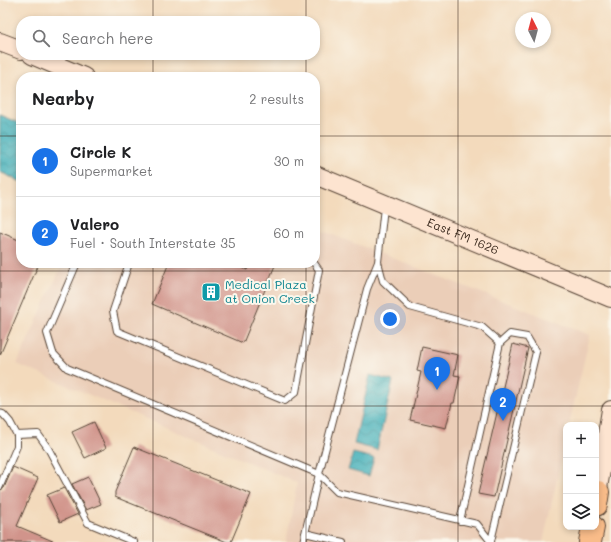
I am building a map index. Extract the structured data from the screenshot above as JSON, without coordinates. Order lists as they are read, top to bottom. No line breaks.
{"streets":{"main road":["East FM 1626"]},"places":{"building":["Medical Plaza at Onion Creek"]},"north":"top","page":{"search":"Search here","heading":["Nearby","2 results"],"list":[{"mark":"1","name":"Circle K","note":"Supermarket","value":"30 m"},{"mark":"2","name":"Valero","note":"Fuel · South Interstate 35","value":"60 m"}],"pins":["1","2"],"map_buttons":["+","−"]}}
